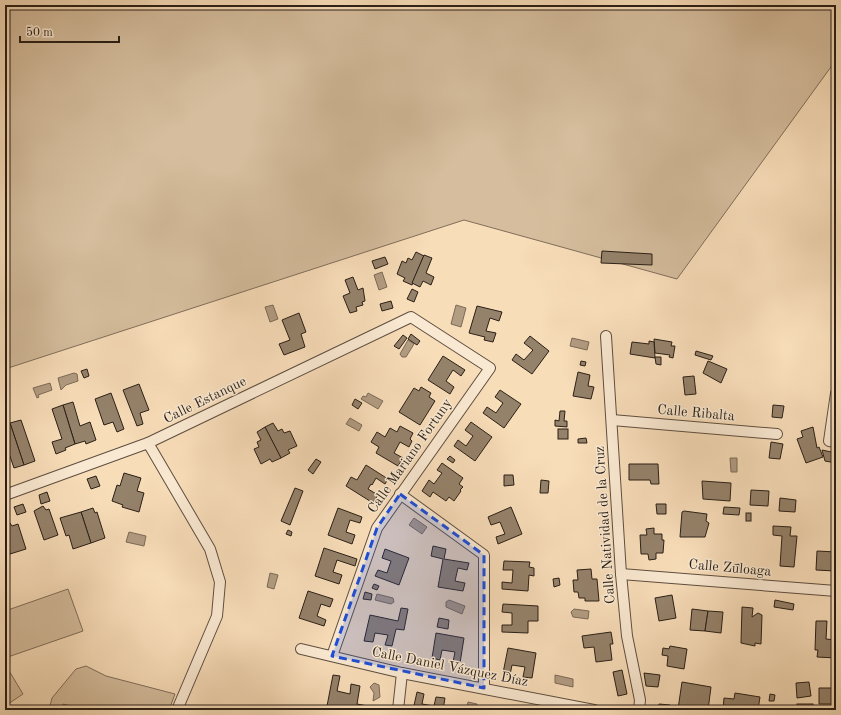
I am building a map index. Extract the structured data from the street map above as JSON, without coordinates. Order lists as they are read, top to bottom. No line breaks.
{"streets":{"street":["Calle Estanque","Calle Ribalta","Calle Mariano Fortuny","Calle Natividad de la Cruz","Calle Zuloaga","Calle Daniel Vázquez Díaz"]},"crossings":[["Calle Estanque","Calle Mariano Fortuny"],["Calle Ribalta","Calle Natividad de la Cruz"],["Calle Mariano Fortuny","Calle Daniel Vázquez Díaz"],["Calle Natividad de la Cruz","Calle Zuloaga"]],"scale_bar":"50 m"}
